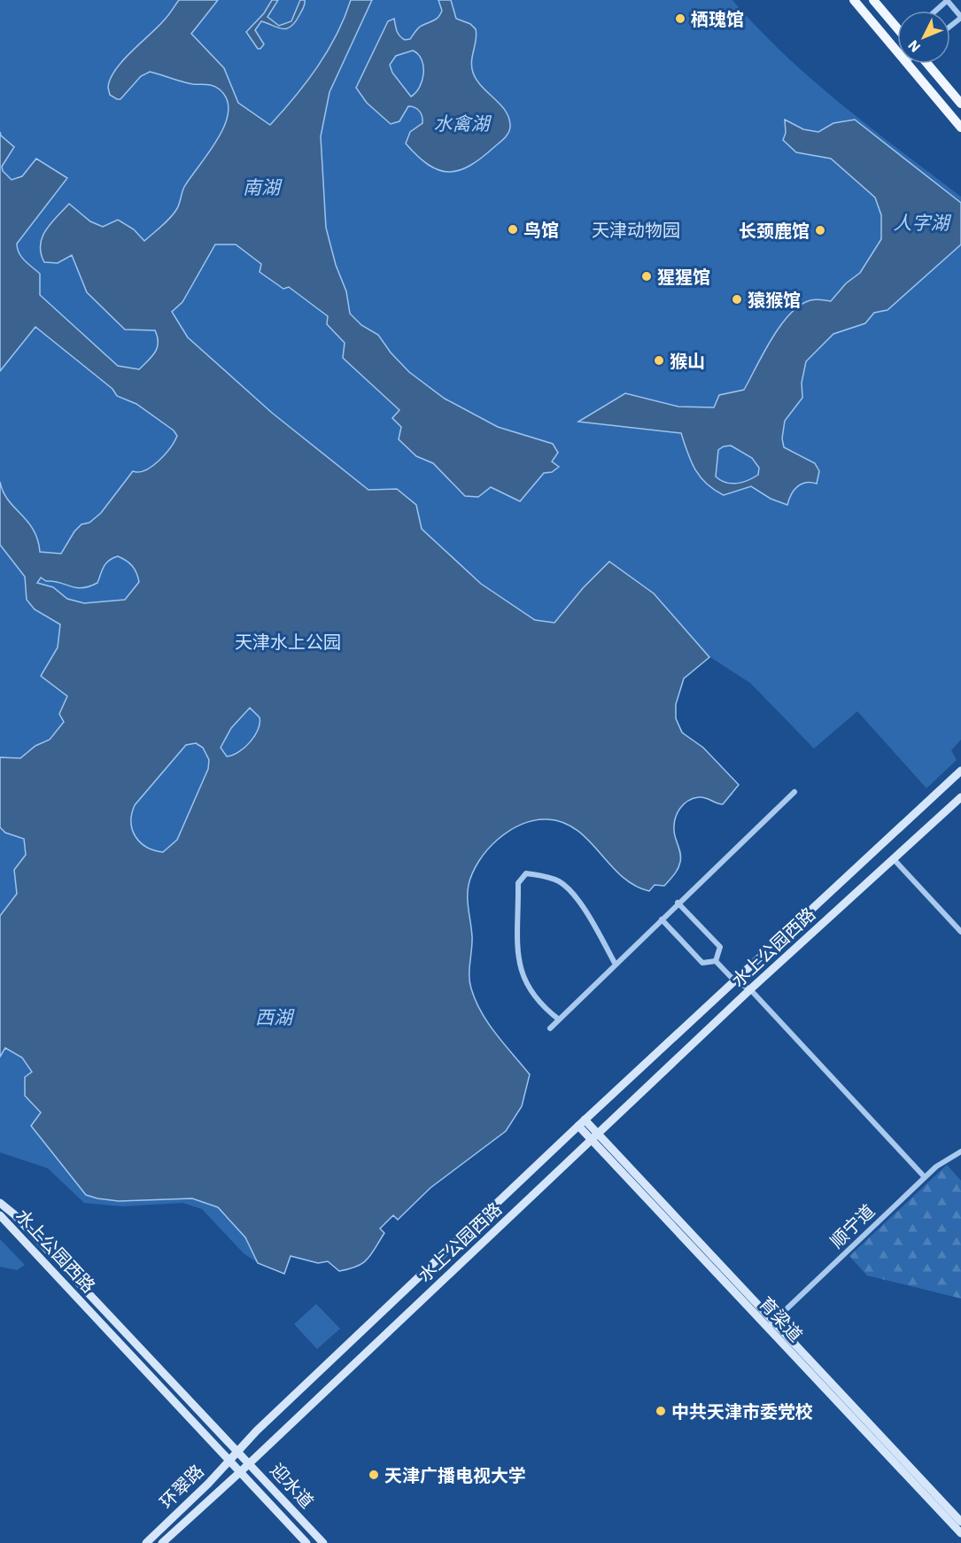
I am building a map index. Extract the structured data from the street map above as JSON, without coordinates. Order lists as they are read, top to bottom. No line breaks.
{"streets":{"main road":["水上公园西路","育梁道","迎水道","环翠路"],"street":["顺宁道"]},"crossings":[["水上公园西路","育梁道"],["水上公园西路","迎水道"],["水上公园西路","环翠路"],["顺宁道","育梁道"],["迎水道","环翠路"]],"water":["水禽湖","南湖","人字湖","西湖"],"parks":["天津动物园","天津水上公园"],"places":["栖瑰馆","鸟馆","长颈鹿馆","猩猩馆","猿猴馆","猴山","中共天津市委党校","天津广播电视大学"],"north":"bottom left"}
